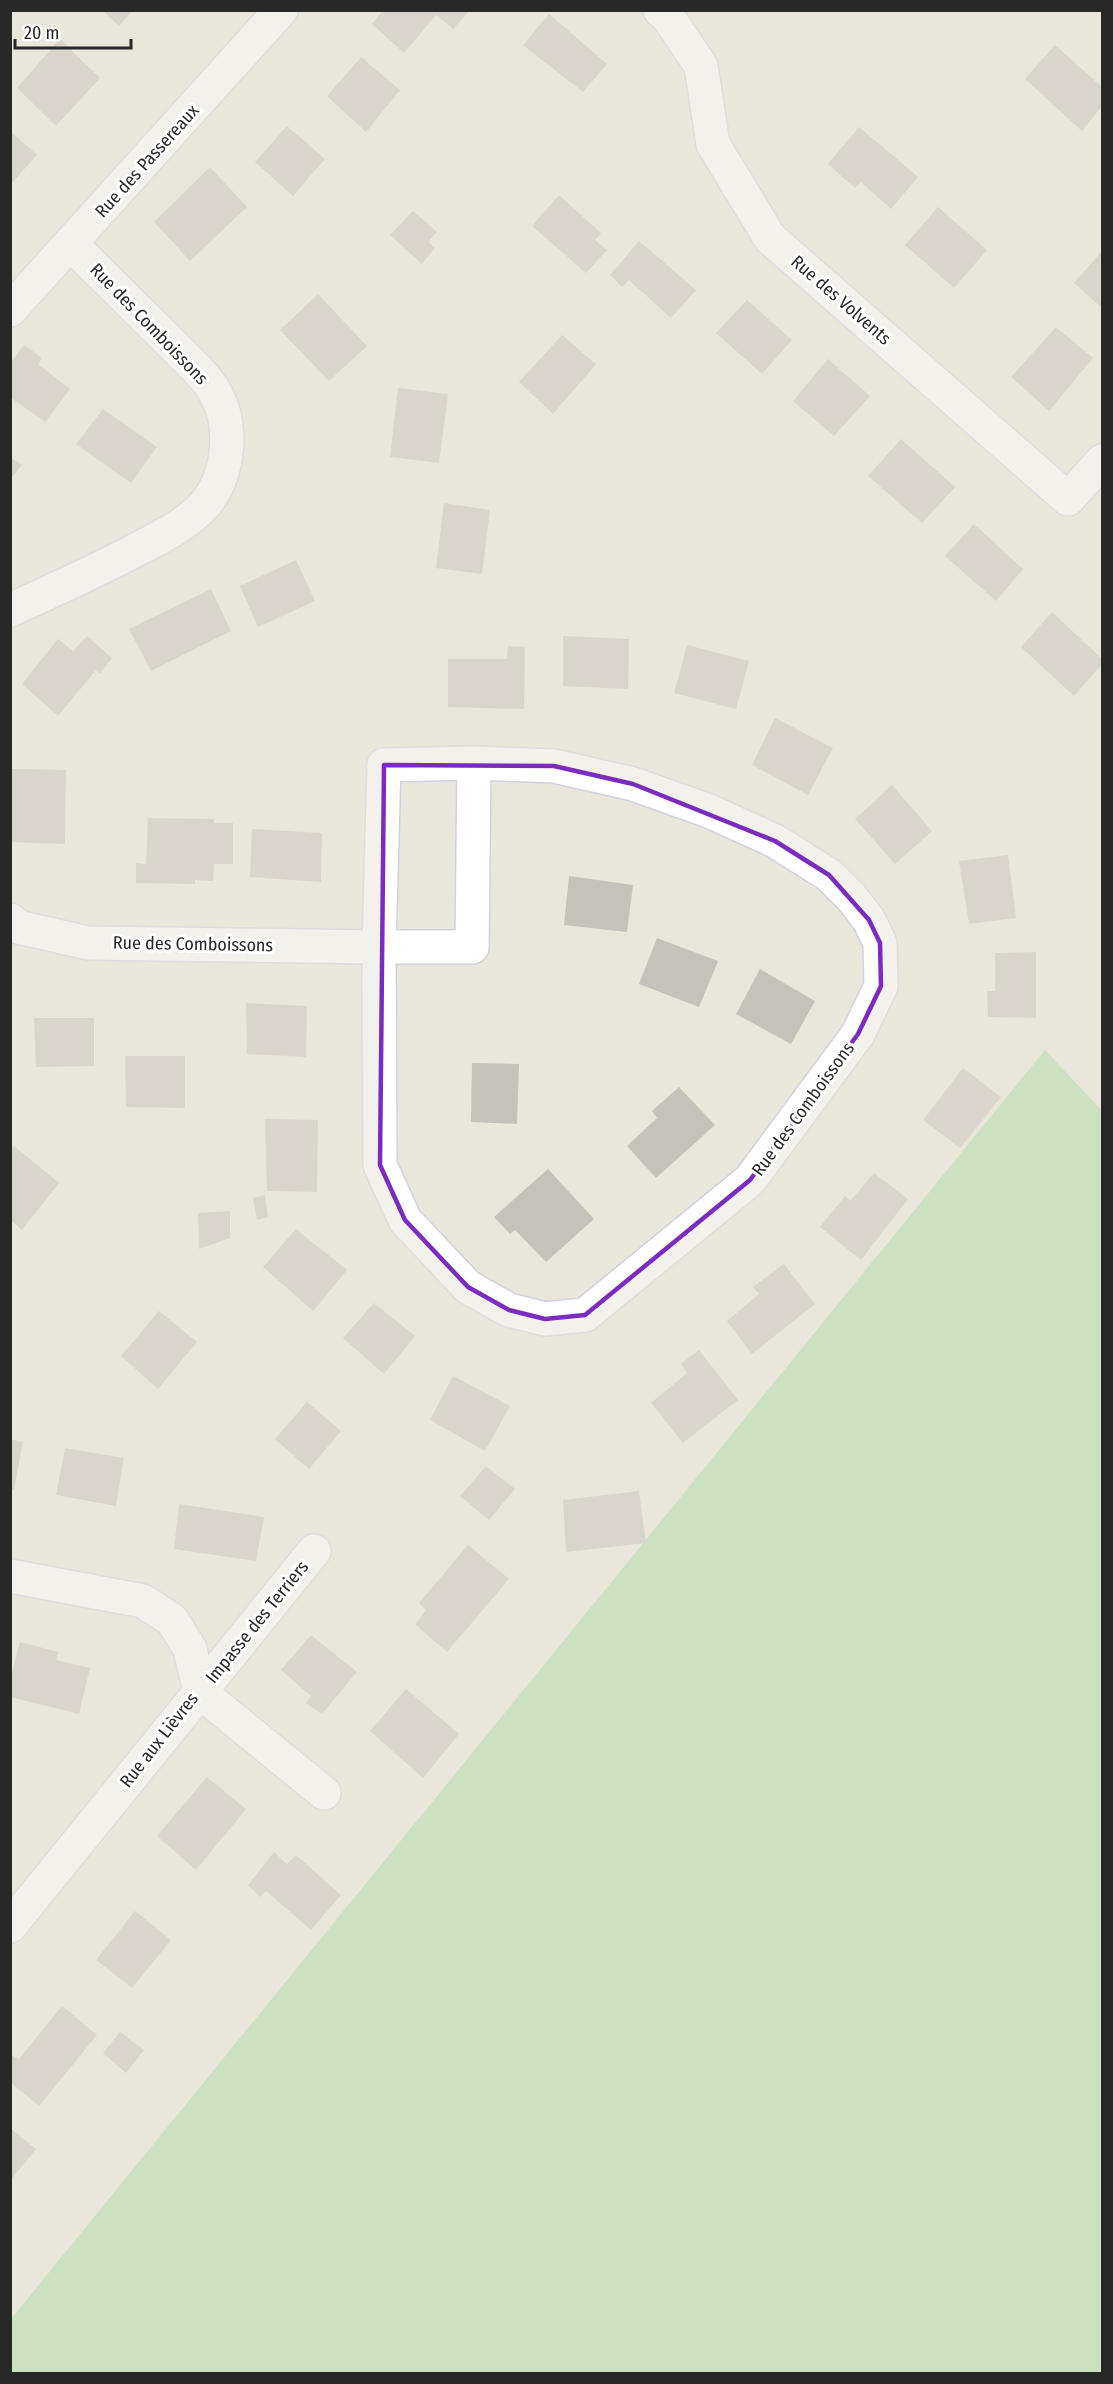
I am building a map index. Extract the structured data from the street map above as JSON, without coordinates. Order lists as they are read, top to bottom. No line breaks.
{"streets":{"street":["Rue des Passereaux","Rue des Volvents","Rue des Comboissons","Impasse des Terriers","Rue aux Lièvres"]},"crossings":[["Rue des Passereaux","Rue des Comboissons"],["Impasse des Terriers","Rue aux Lièvres"]],"scale_bar":"20 m"}
